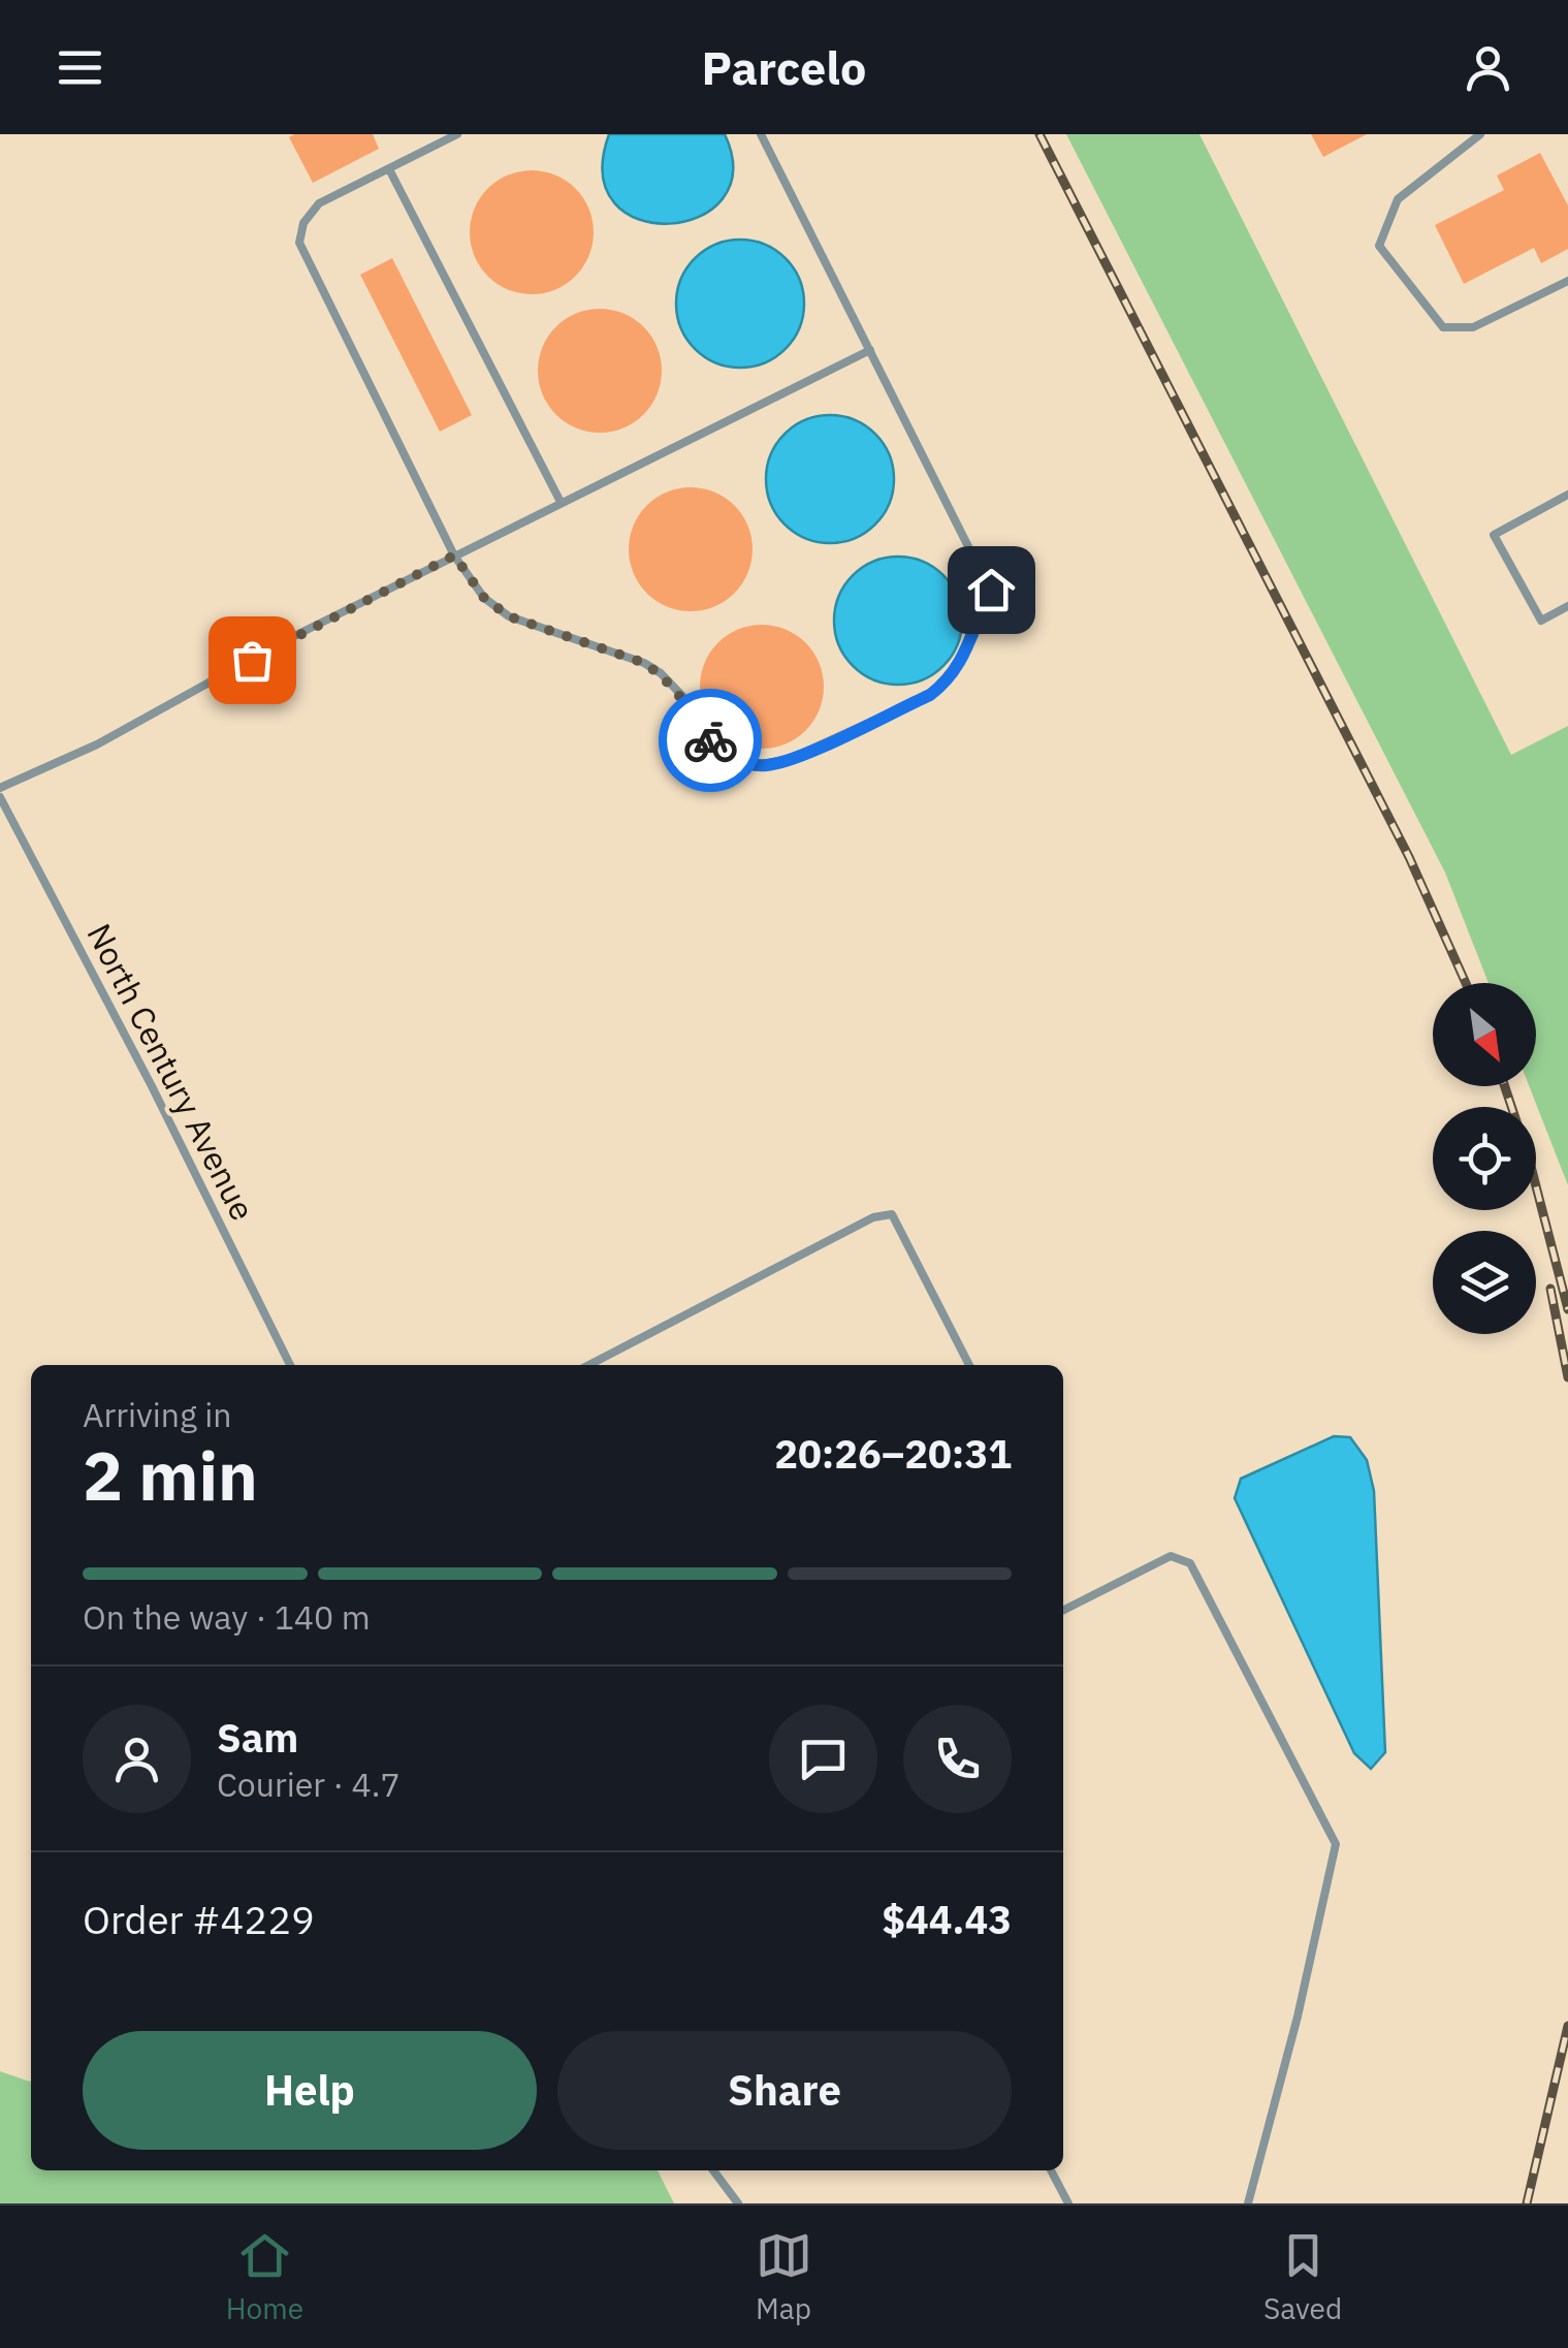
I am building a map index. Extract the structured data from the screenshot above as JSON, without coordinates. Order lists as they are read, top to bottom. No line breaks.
{"streets":{"lane":["North Century Avenue"]},"north":"bottom right","page":{"header":"Parcelo","heading":["2 min","Arriving in","20:26–20:31"],"panel":["Sam","Courier · 4.7","Order #4229","$44.43"],"bar":"On the way · 140 m","buttons":["Help","Share"],"tabs":["Home","Map","Saved"]}}
